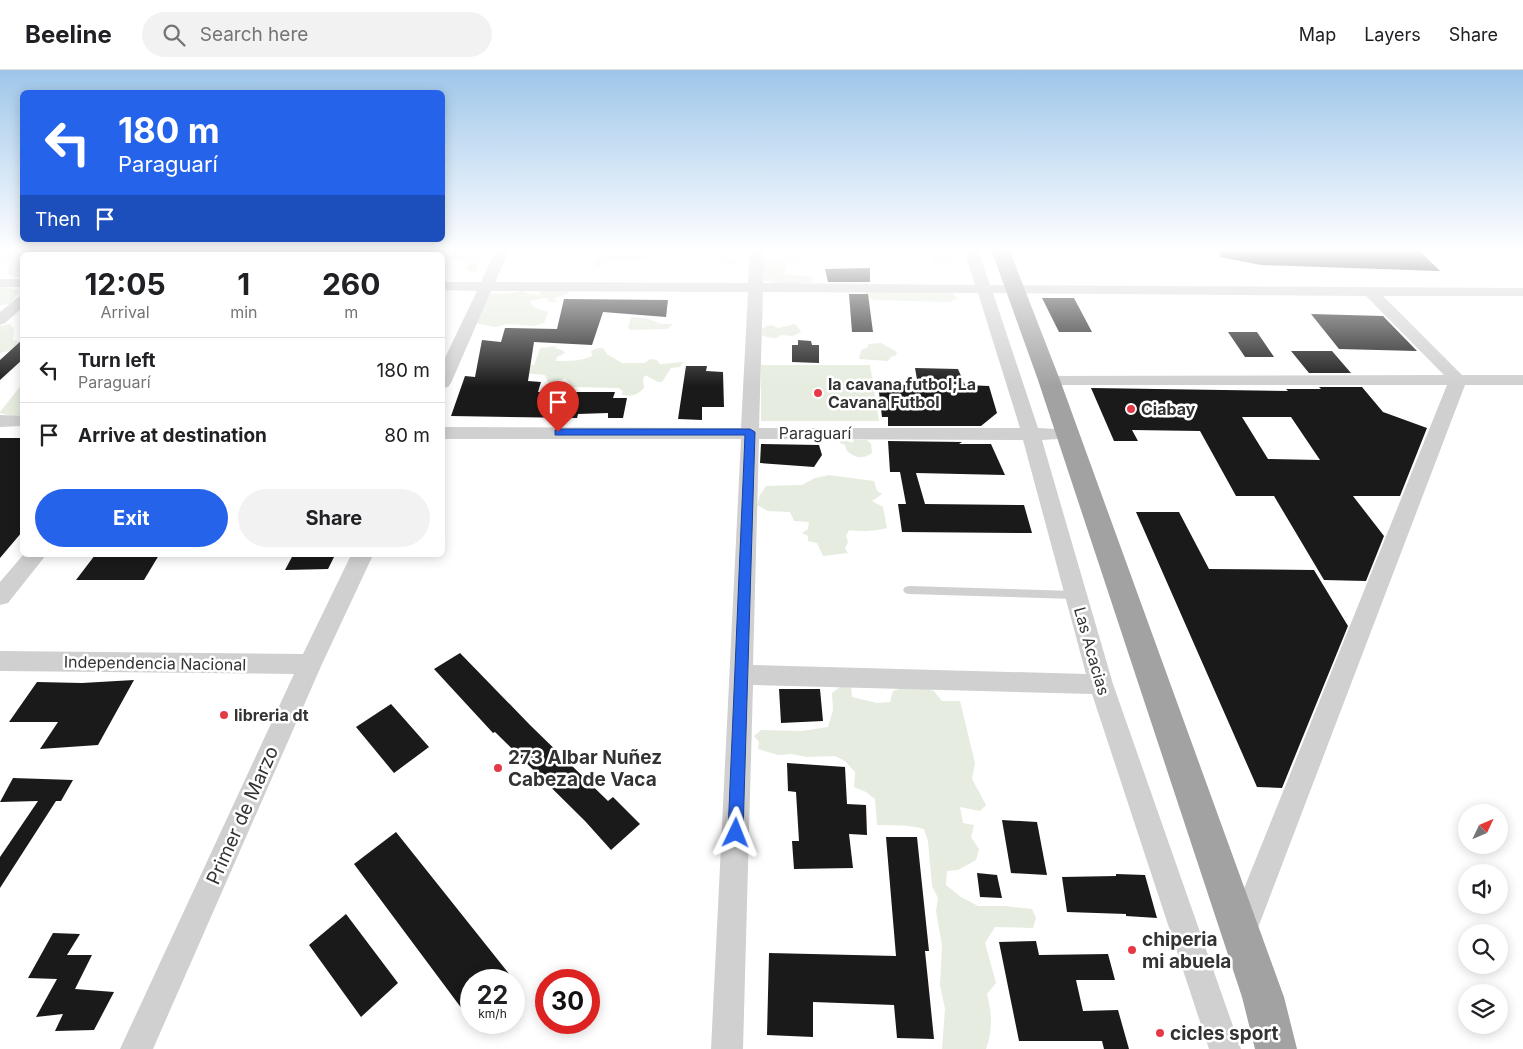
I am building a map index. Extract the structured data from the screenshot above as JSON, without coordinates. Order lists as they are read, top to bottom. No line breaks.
{"streets":{"street":["Paraguarí","Las Acacias","Independencia Nacional","Primer de Marzo"]},"crossings":[["Paraguarí","Las Acacias"],["Independencia Nacional","Primer de Marzo"]],"places":["la cavana futbol;La Cavana Futbol","Ciabay","libreria dt","273 Albar Nuñez Cabeza de Vaca","chiperia mi abuela","cicles sport"],"north":"top right","page":{"header":"Beeline","search":"Search here","nav":["Map","Layers","Share"],"turn":["180 m","Paraguarí"],"then":"Then","eta":["12:05","Arrival","1","min","260","m"],"list":[{"name":"Turn left","note":"Paraguarí","value":"180 m"},{"name":"Arrive at destination","value":"80 m"}],"buttons":["Exit","Share"],"speed":"22 km/h","limit":"30"}}
